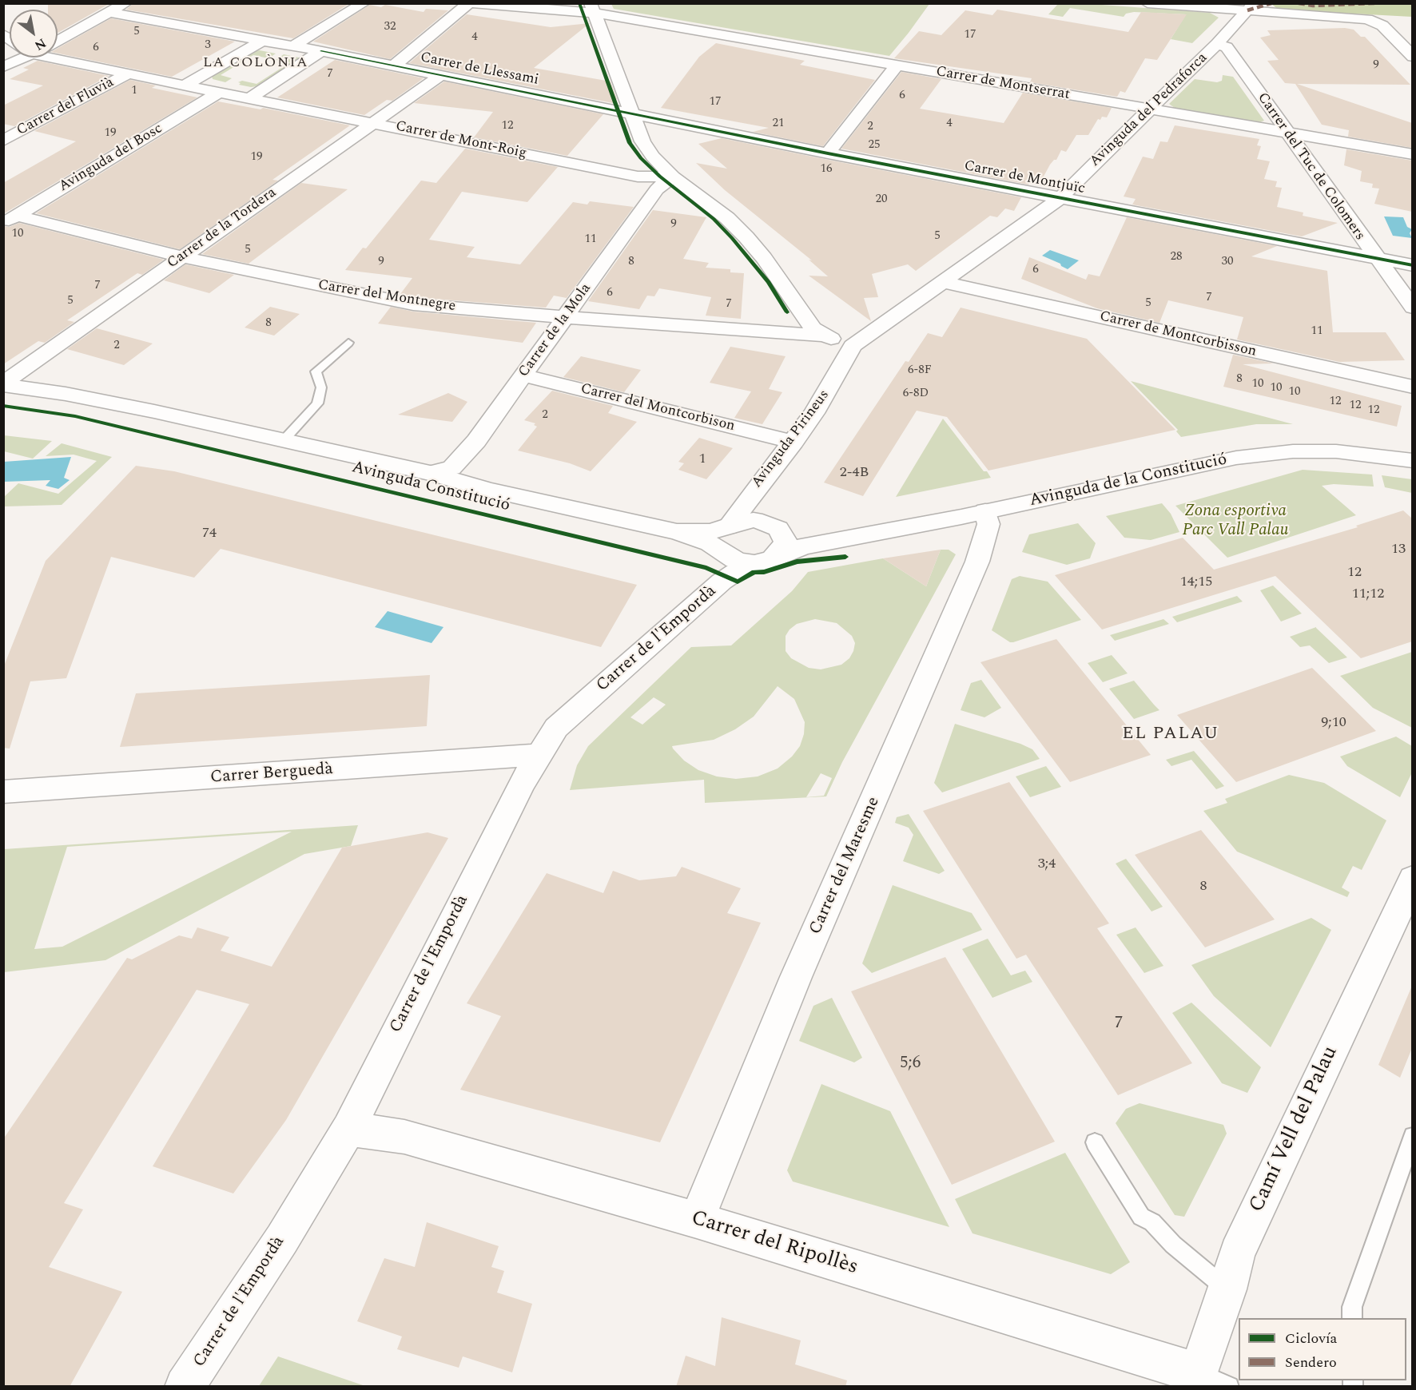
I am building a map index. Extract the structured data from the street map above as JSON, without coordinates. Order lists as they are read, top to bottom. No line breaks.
{"streets":{"street":["Carrer de Llessami","Carrer de Montserrat","Carrer del Fluvià","Avinguda del Pedraforca","Carrer de Mont-Roig","Avinguda del Bosc","Carrer del Tuc de Colomers","Carrer de Montjuïc","Carrer de la Tordera","Carrer del Montnegre","Carrer de la Mola","Carrer de Montcorbisson","Carrer del Montcorbison","Avinguda Pirineus","Avinguda de la Constitució","Avinguda Constitució","Carrer de l'Empordà","Carrer Berguedà","Carrer del Maresme","Camí Vell del Palau","Carrer del Ripollès"]},"crossings":[["Carrer de Llessami","Carrer de Montjuïc"],["Carrer de Llessami","Carrer de la Tordera"],["Carrer de Montserrat","Avinguda del Pedraforca"],["Carrer de Montserrat","Carrer del Tuc de Colomers"],["Avinguda del Pedraforca","Carrer del Tuc de Colomers"],["Avinguda del Pedraforca","Carrer de Montjuïc"],["Avinguda del Pedraforca","Carrer de Montcorbisson"],["Avinguda del Pedraforca","Avinguda Pirineus"],["Carrer de Mont-Roig","Avinguda del Bosc"],["Carrer de Mont-Roig","Carrer de la Tordera"],["Carrer de Mont-Roig","Carrer de la Mola"],["Avinguda del Bosc","Carrer del Montnegre"],["Carrer del Tuc de Colomers","Carrer de Montjuïc"],["Carrer de la Tordera","Carrer del Montnegre"],["Carrer de la Tordera","Avinguda Constitució"],["Carrer del Montnegre","Carrer de la Mola"],["Carrer de la Mola","Carrer del Montcorbison"],["Carrer de la Mola","Avinguda Constitució"],["Carrer del Montcorbison","Avinguda Pirineus"],["Avinguda Pirineus","Avinguda Constitució"],["Avinguda Pirineus","Carrer de l'Empordà"],["Avinguda de la Constitució","Carrer del Maresme"],["Avinguda Constitució","Carrer de l'Empordà"],["Carrer de l'Empordà","Carrer Berguedà"],["Carrer de l'Empordà","Carrer del Ripollès"],["Carrer del Maresme","Carrer del Ripollès"],["Camí Vell del Palau","Carrer del Ripollès"]],"districts":["LA COLÒNIA","EL PALAU"],"parks":["Zona esportiva Parc Vall Palau"],"house_numbers":["32","5","17","4","3","6","9","7","1","6","17","21","4","12","2","19","25","19","16","20","9","10","5","11","5","28","9","8","30","6","7","6","7","5","5","7","8","11","2","6-8F","8","10","10","10","6-8D","12","12","12","2","1","2-4B","74","13","12","14;15","11;12","9;10","3;4","8","7","5;6"],"legend":["Ciclovía","Sendero"],"north":"bottom right"}
